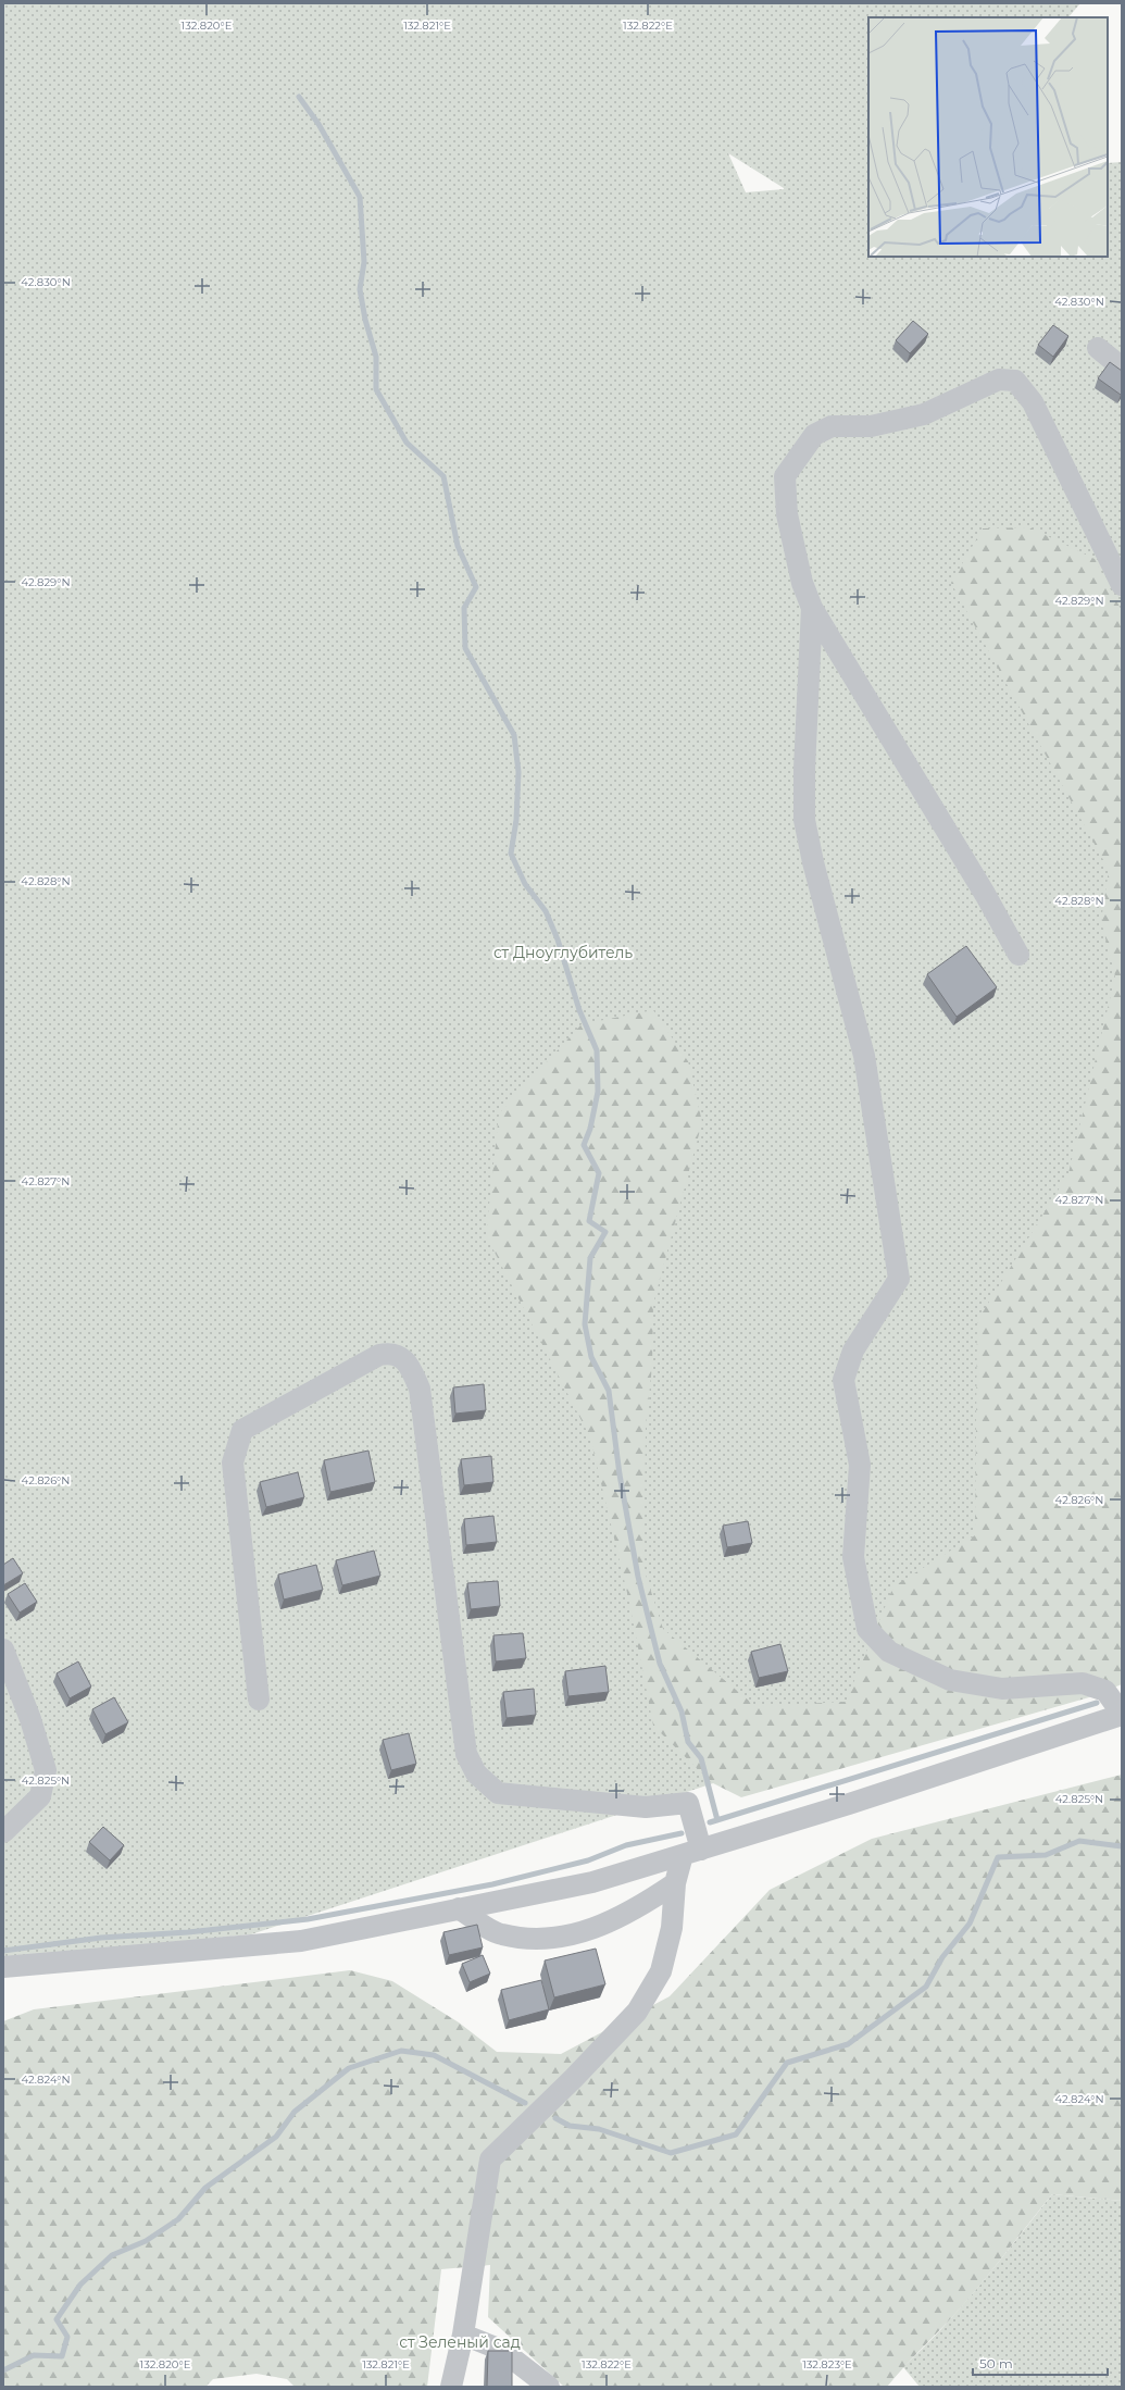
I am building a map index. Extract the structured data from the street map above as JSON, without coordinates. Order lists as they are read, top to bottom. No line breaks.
{"parks":["ст Дноуглубитель","ст Зеленый сад"],"scale_bar":"50 m","coordinates":["132.820°E","132.821°E","132.822°E","42.830°N","42.829°N","42.828°N","42.827°N","42.826°N","42.825°N","42.824°N","132.823°E"]}
